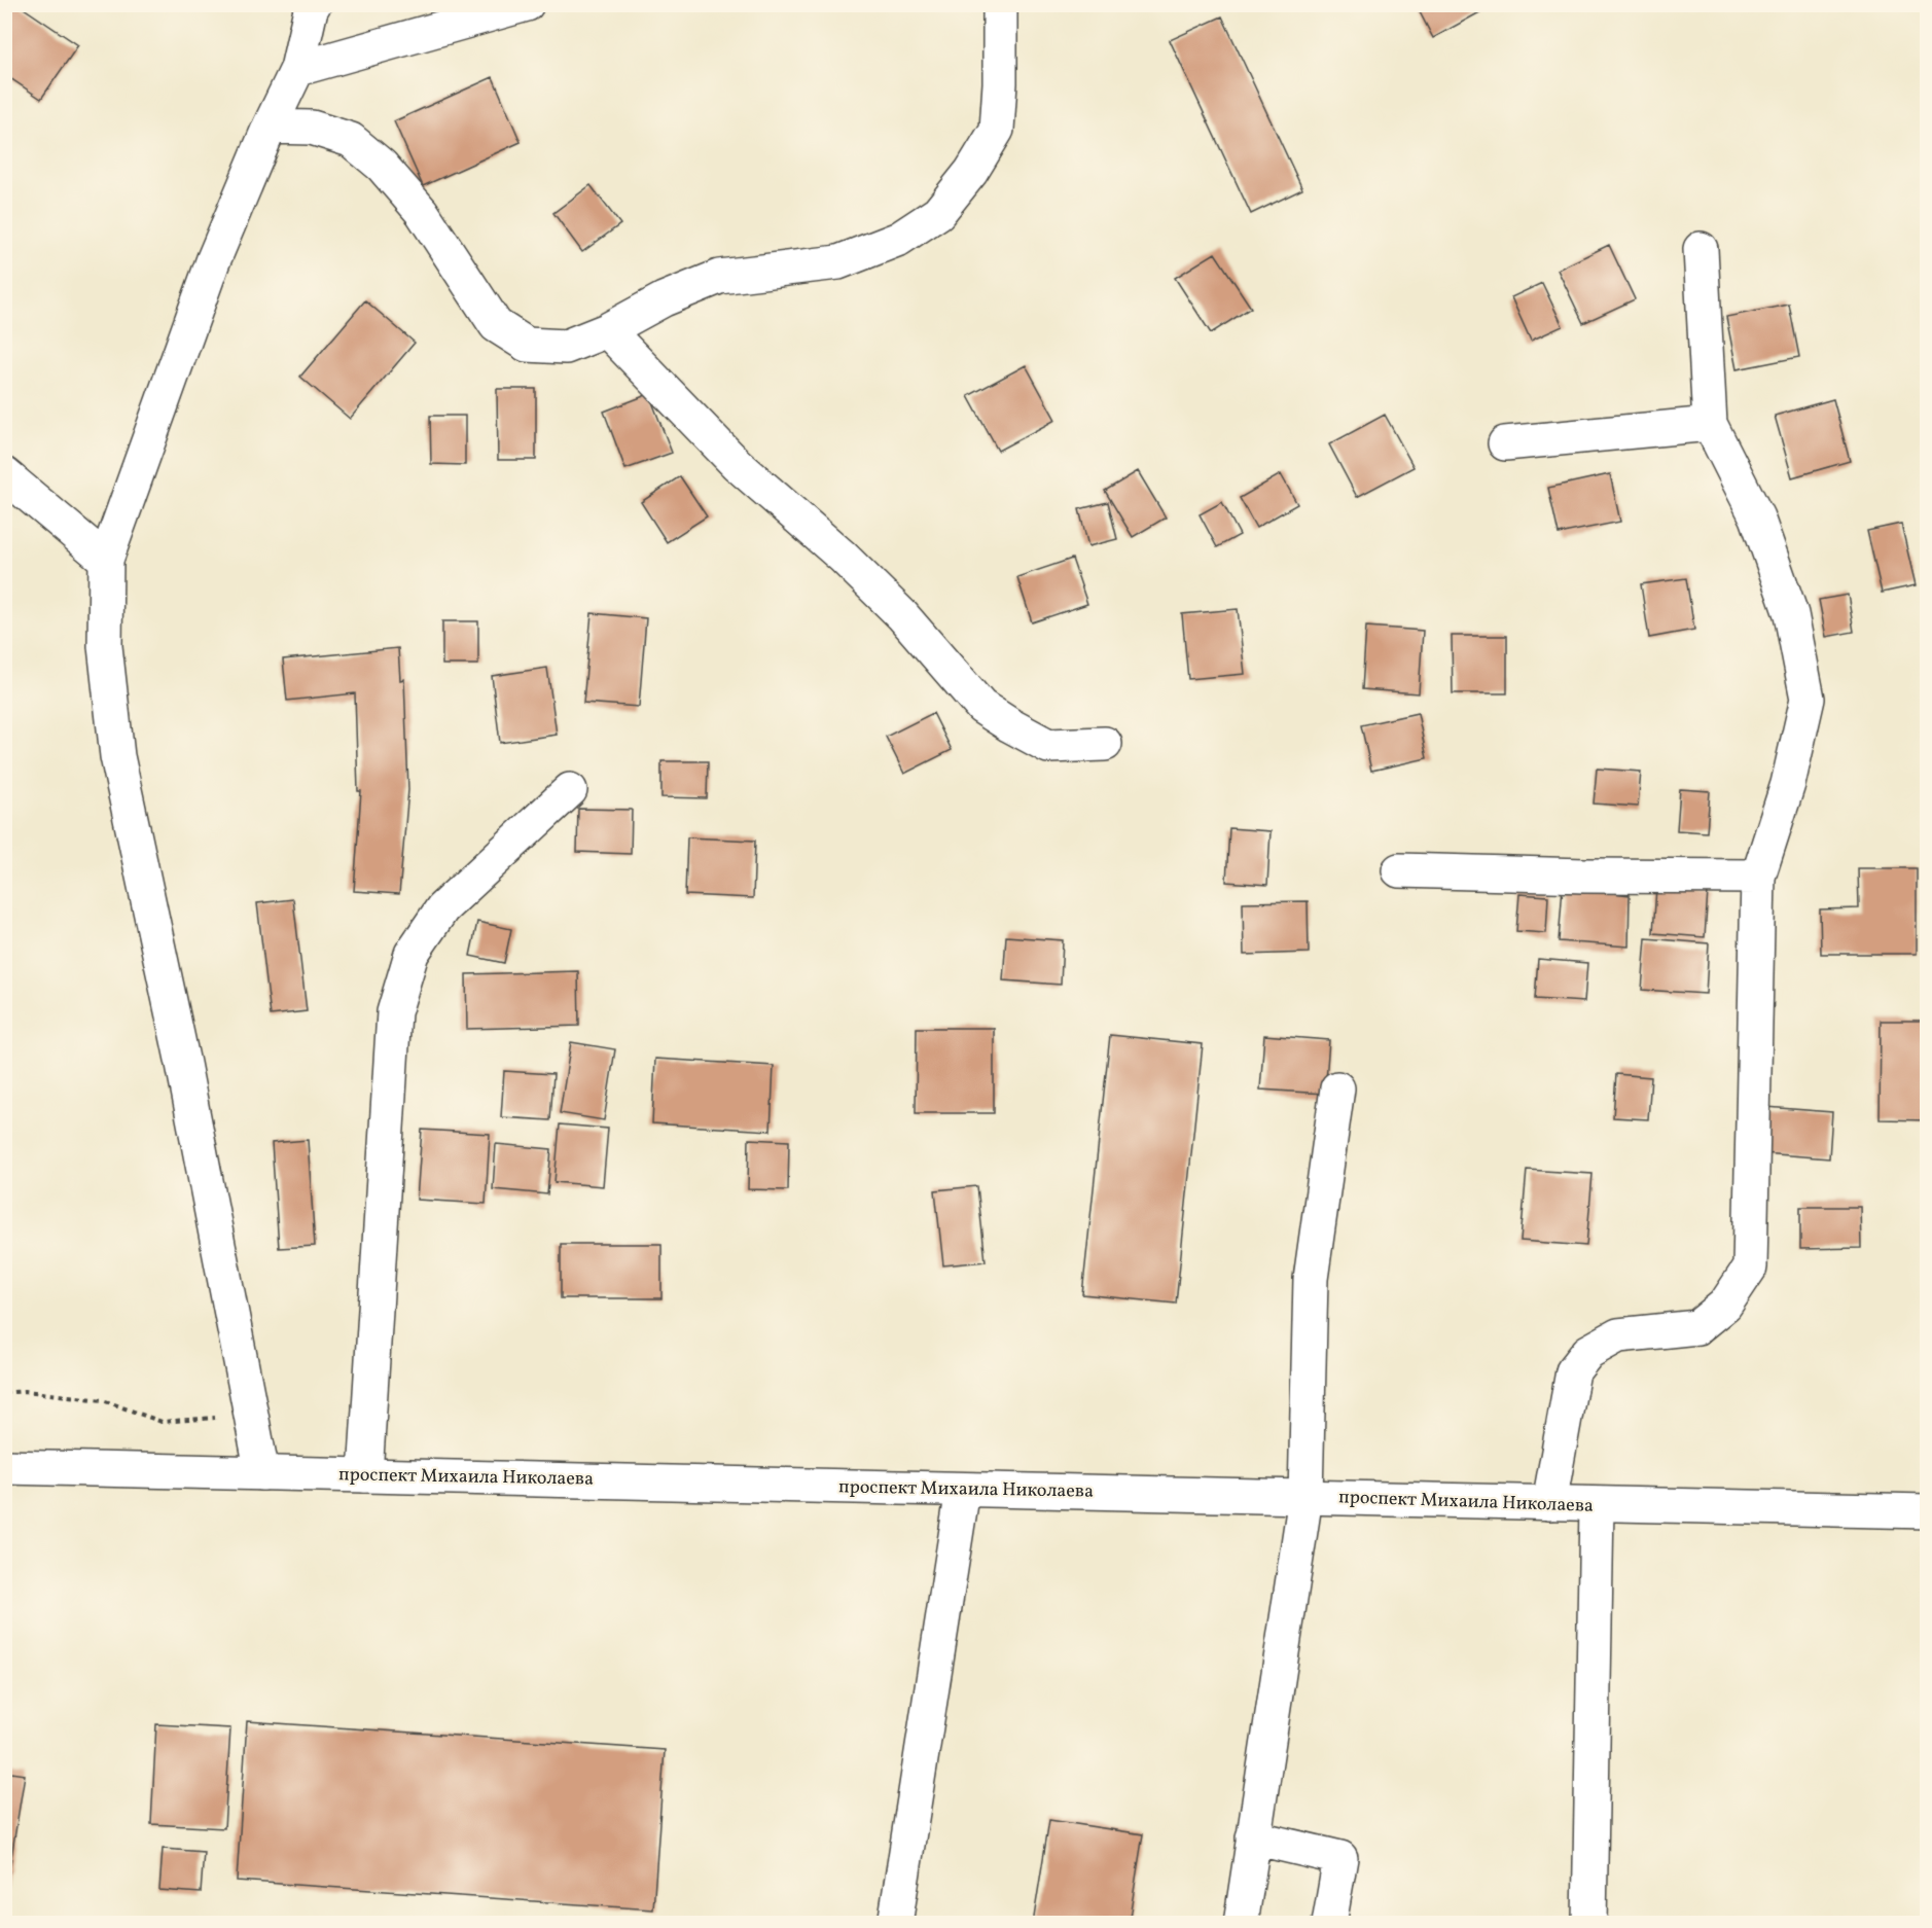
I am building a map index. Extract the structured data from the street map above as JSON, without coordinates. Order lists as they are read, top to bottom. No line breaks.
{"streets":{"street":["проспект Михаила Николаева"]}}
